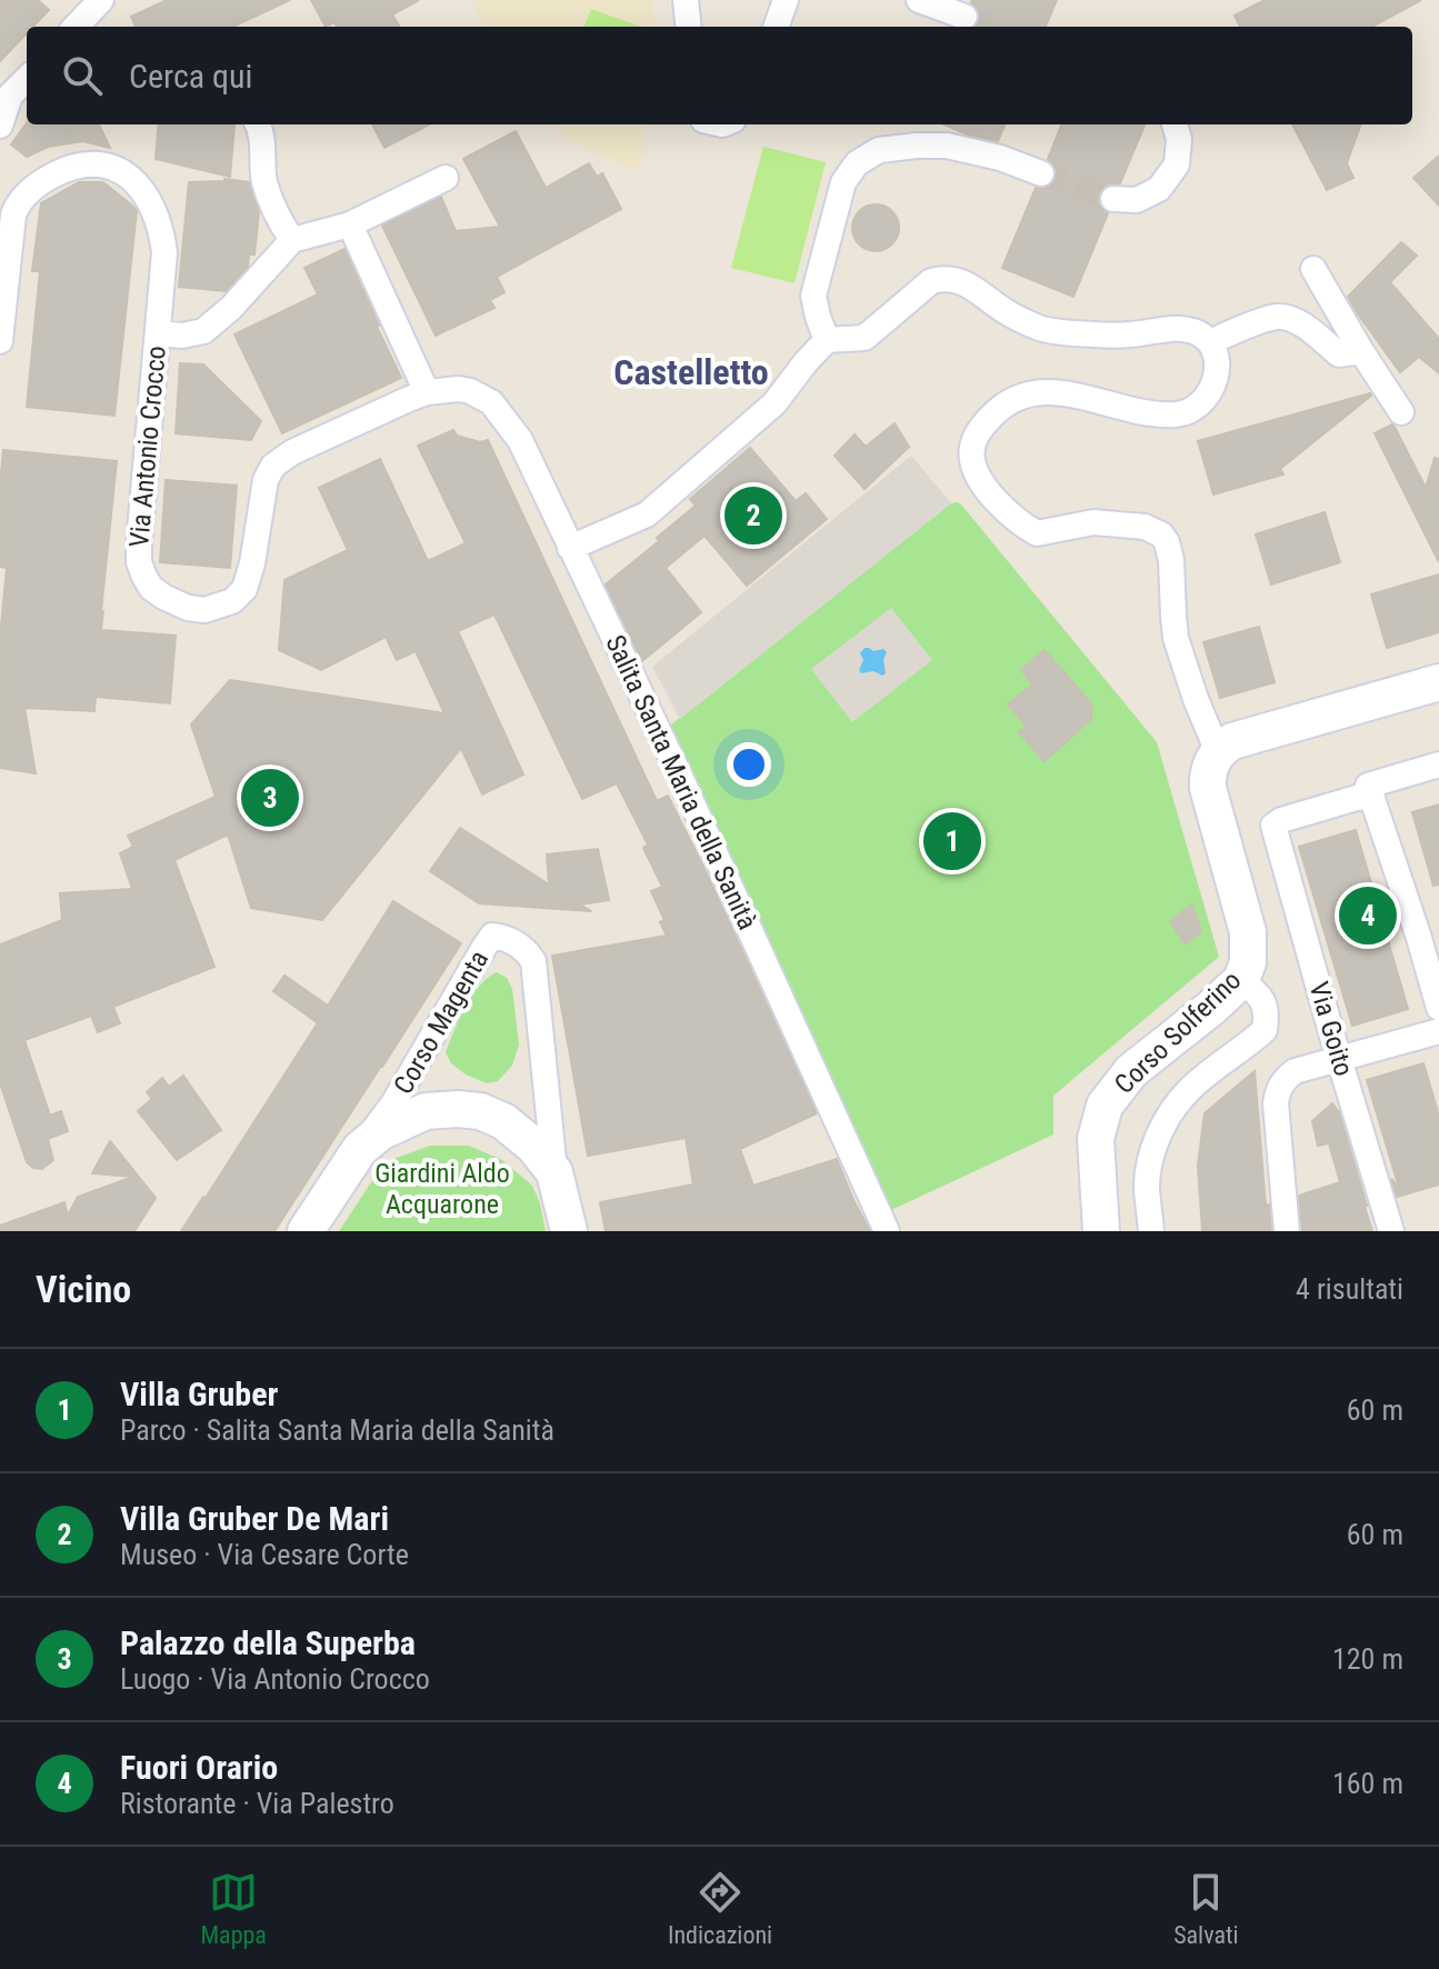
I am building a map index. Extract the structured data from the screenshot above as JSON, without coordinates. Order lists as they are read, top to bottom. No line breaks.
{"streets":{"street":["Via Antonio Crocco","Salita Santa Maria della Sanità","Corso Magenta","Via Goito","Corso Solferino"]},"crossings":[["Via Antonio Crocco","Salita Santa Maria della Sanità"]],"districts":["Castelletto"],"parks":["Giardini Aldo Acquarone"],"page":{"search":"Cerca qui","pins":["2","3","1","4"],"heading":["Vicino","4 risultati"],"list":[{"mark":"1","name":"Villa Gruber","note":"Parco · Salita Santa Maria della Sanità","value":"60 m"},{"mark":"2","name":"Villa Gruber De Mari","note":"Museo · Via Cesare Corte","value":"60 m"},{"mark":"3","name":"Palazzo della Superba","note":"Luogo · Via Antonio Crocco","value":"120 m"},{"mark":"4","name":"Fuori Orario","note":"Ristorante · Via Palestro","value":"160 m"}],"nav":["Mappa","Indicazioni","Salvati"]}}
